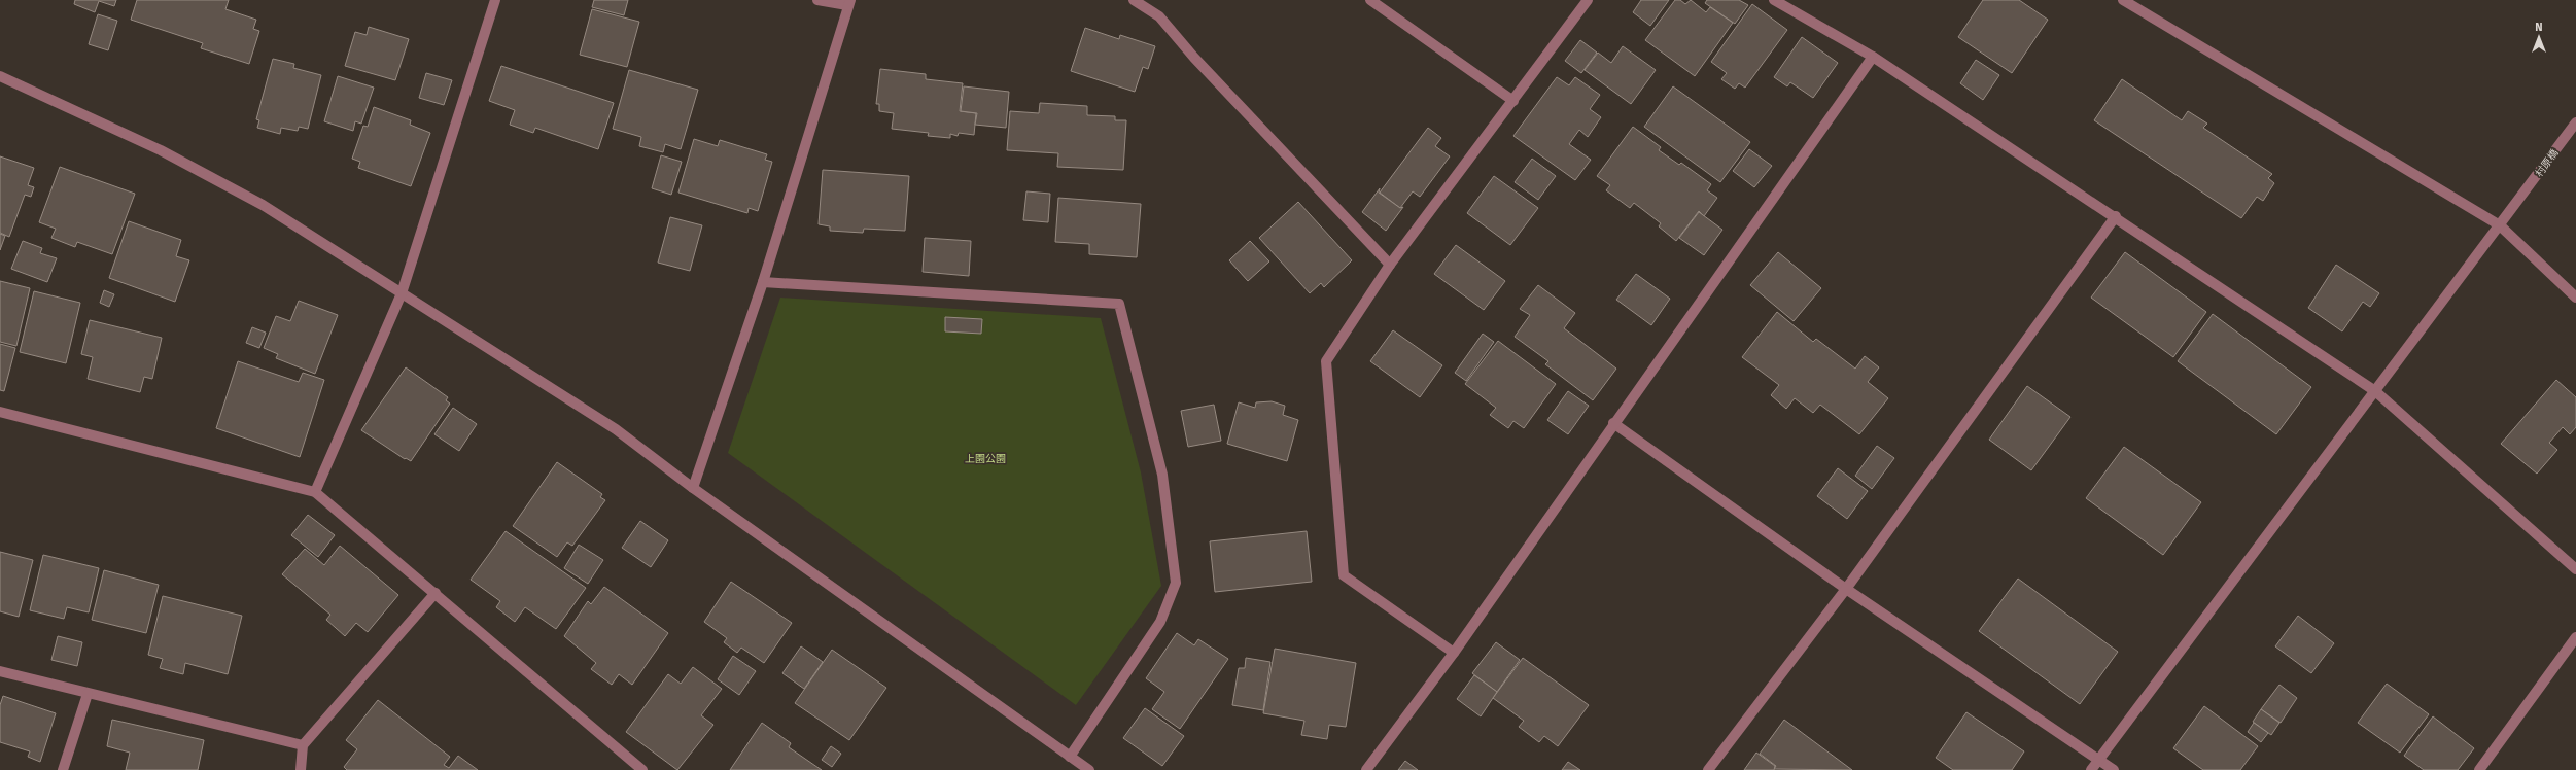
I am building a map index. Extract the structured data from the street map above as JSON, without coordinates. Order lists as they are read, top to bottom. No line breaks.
{"streets":{"street":["村原橋"]},"parks":["上園公園"],"north":"top"}
